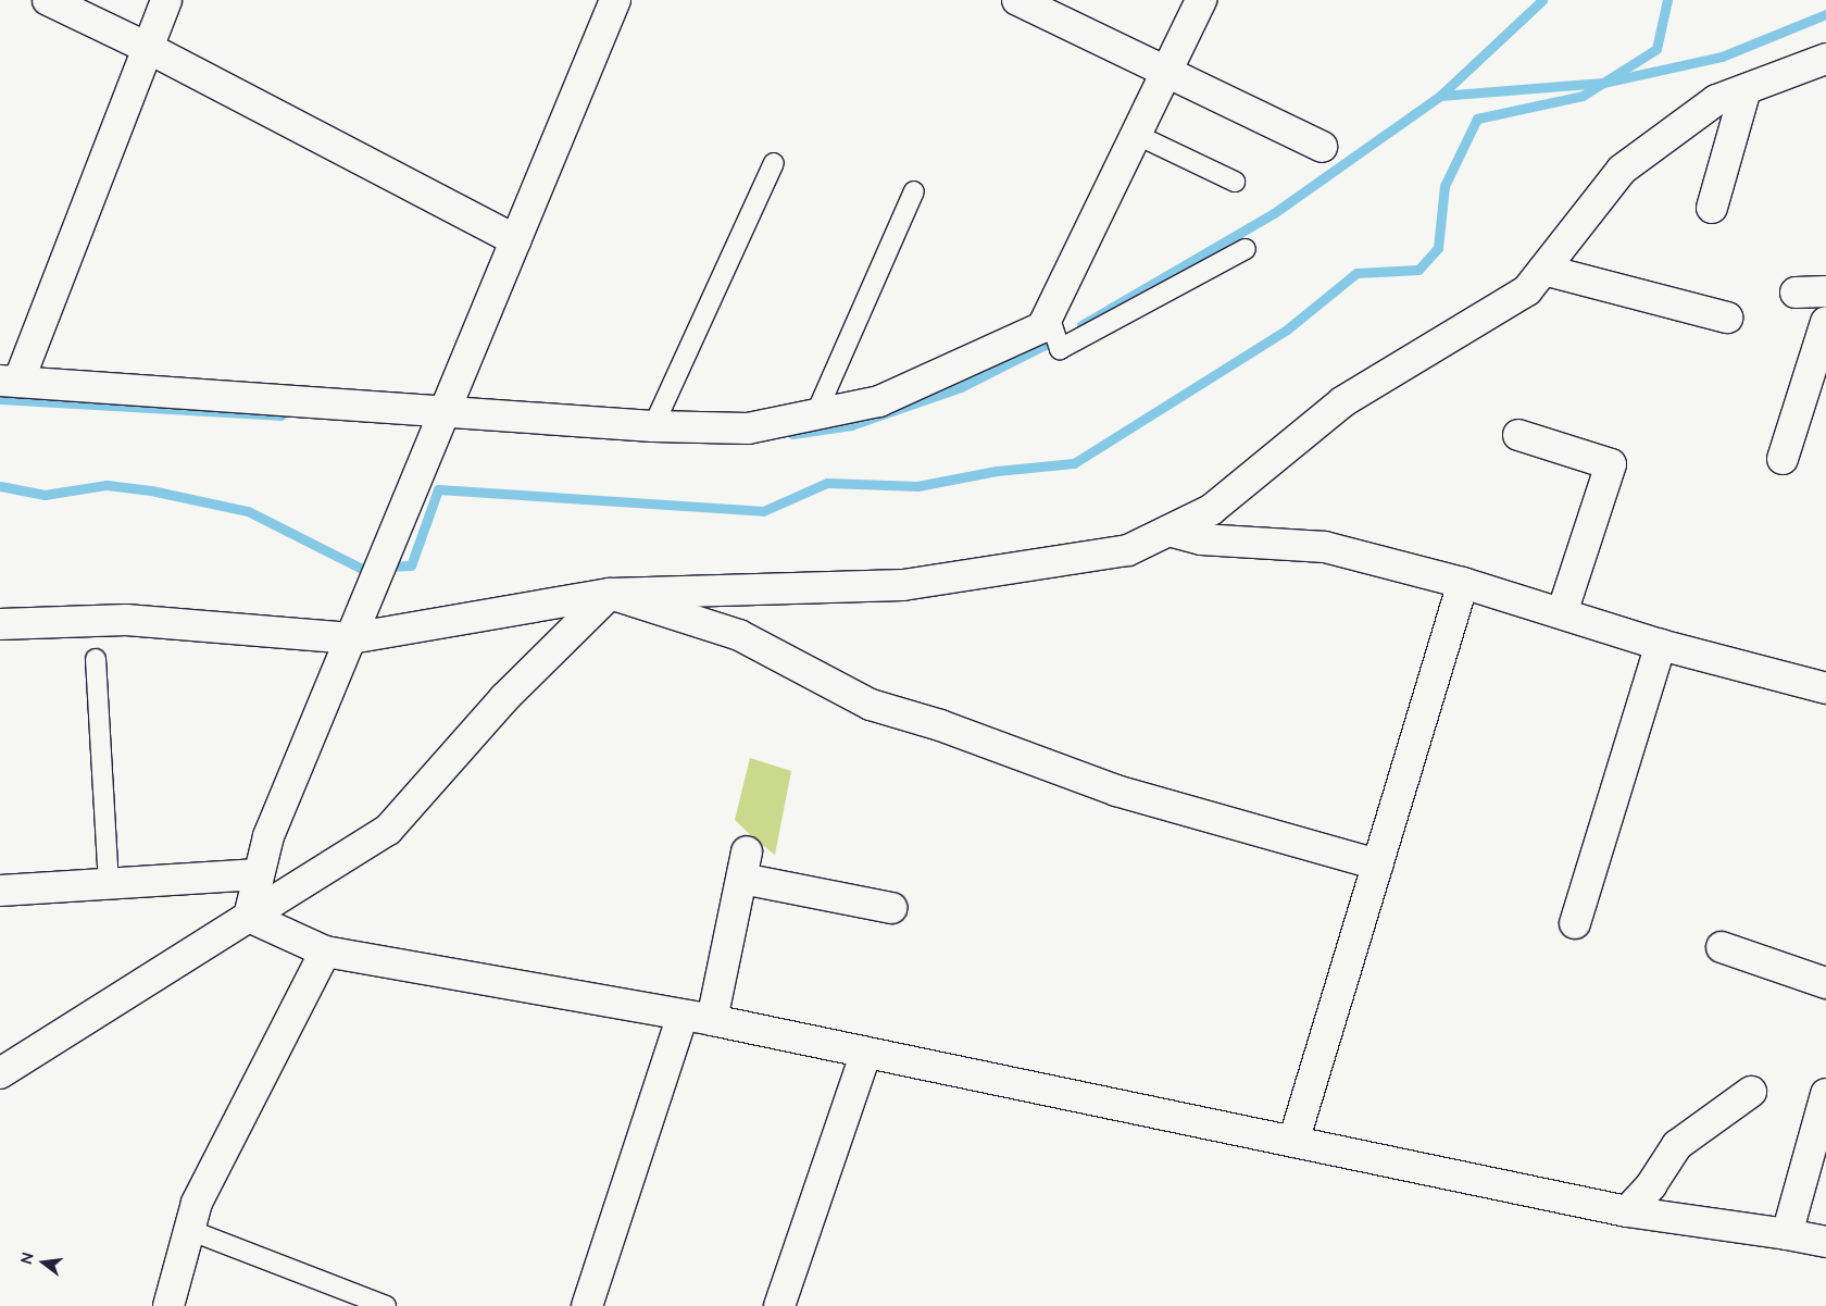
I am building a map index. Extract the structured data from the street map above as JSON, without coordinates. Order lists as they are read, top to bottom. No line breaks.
{"north":"left"}
